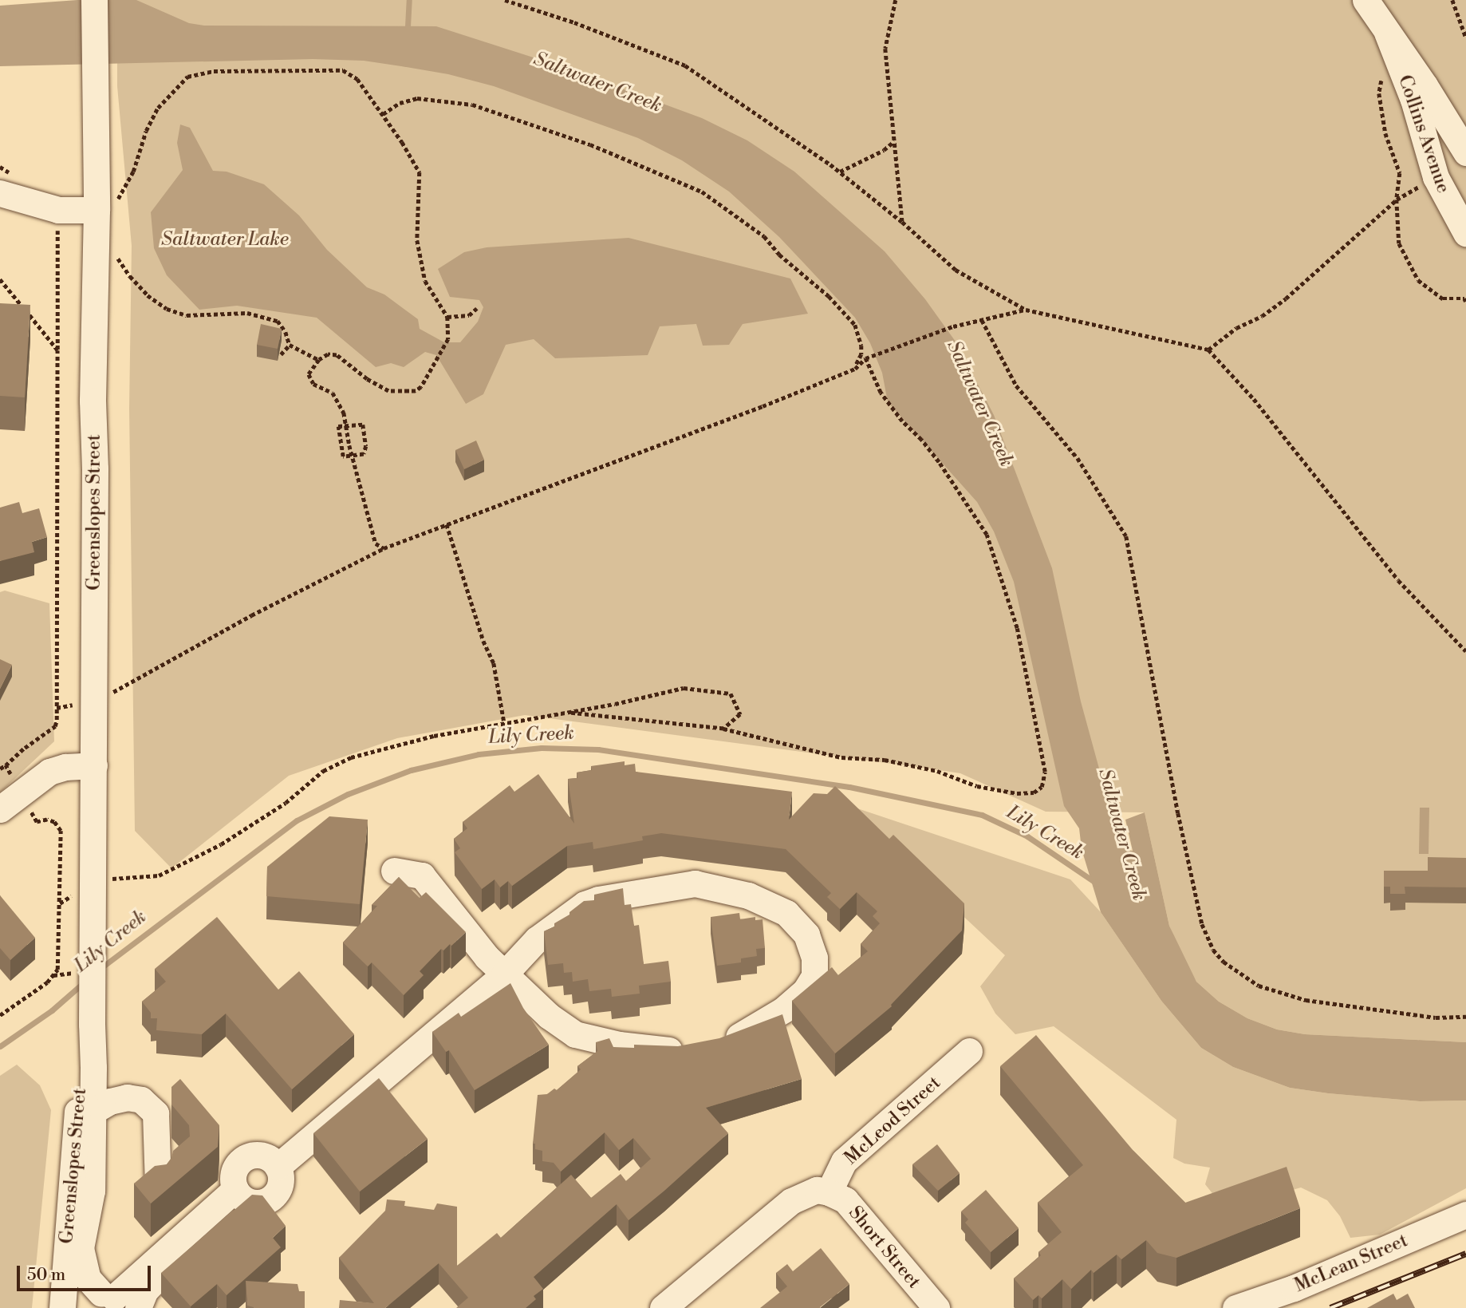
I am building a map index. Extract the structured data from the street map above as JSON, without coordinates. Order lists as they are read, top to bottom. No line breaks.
{"streets":{"street":["Collins Avenue","Greenslopes Street","McLeod Street","Short Street","McLean Street"]},"crossings":[["McLeod Street","Short Street"]],"water":["Saltwater Creek","Saltwater Lake","Lily Creek"],"scale_bar":"50 m"}
